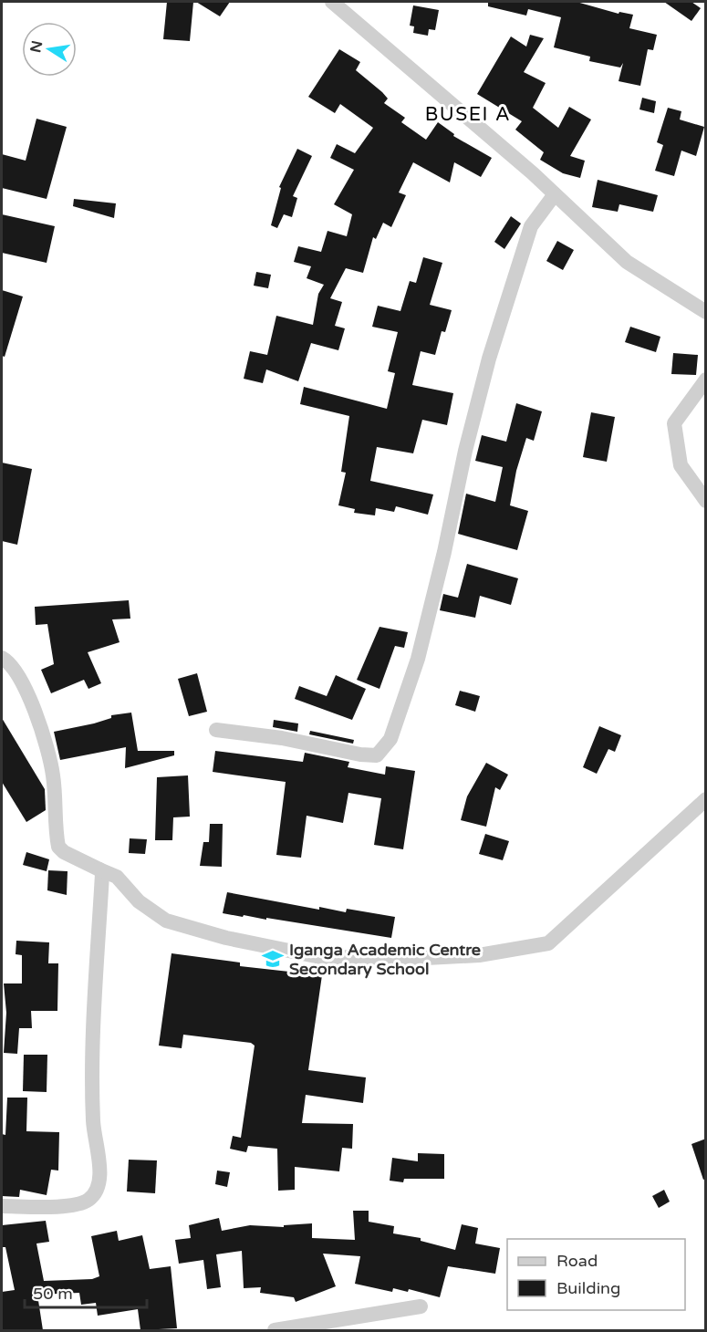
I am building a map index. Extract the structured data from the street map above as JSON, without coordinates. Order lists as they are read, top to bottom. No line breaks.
{"districts":["BUSEI A"],"places":{"school or university":["Iganga Academic Centre Secondary School"]},"legend":["Road","Building"],"scale_bar":"50 m","north":"left"}
